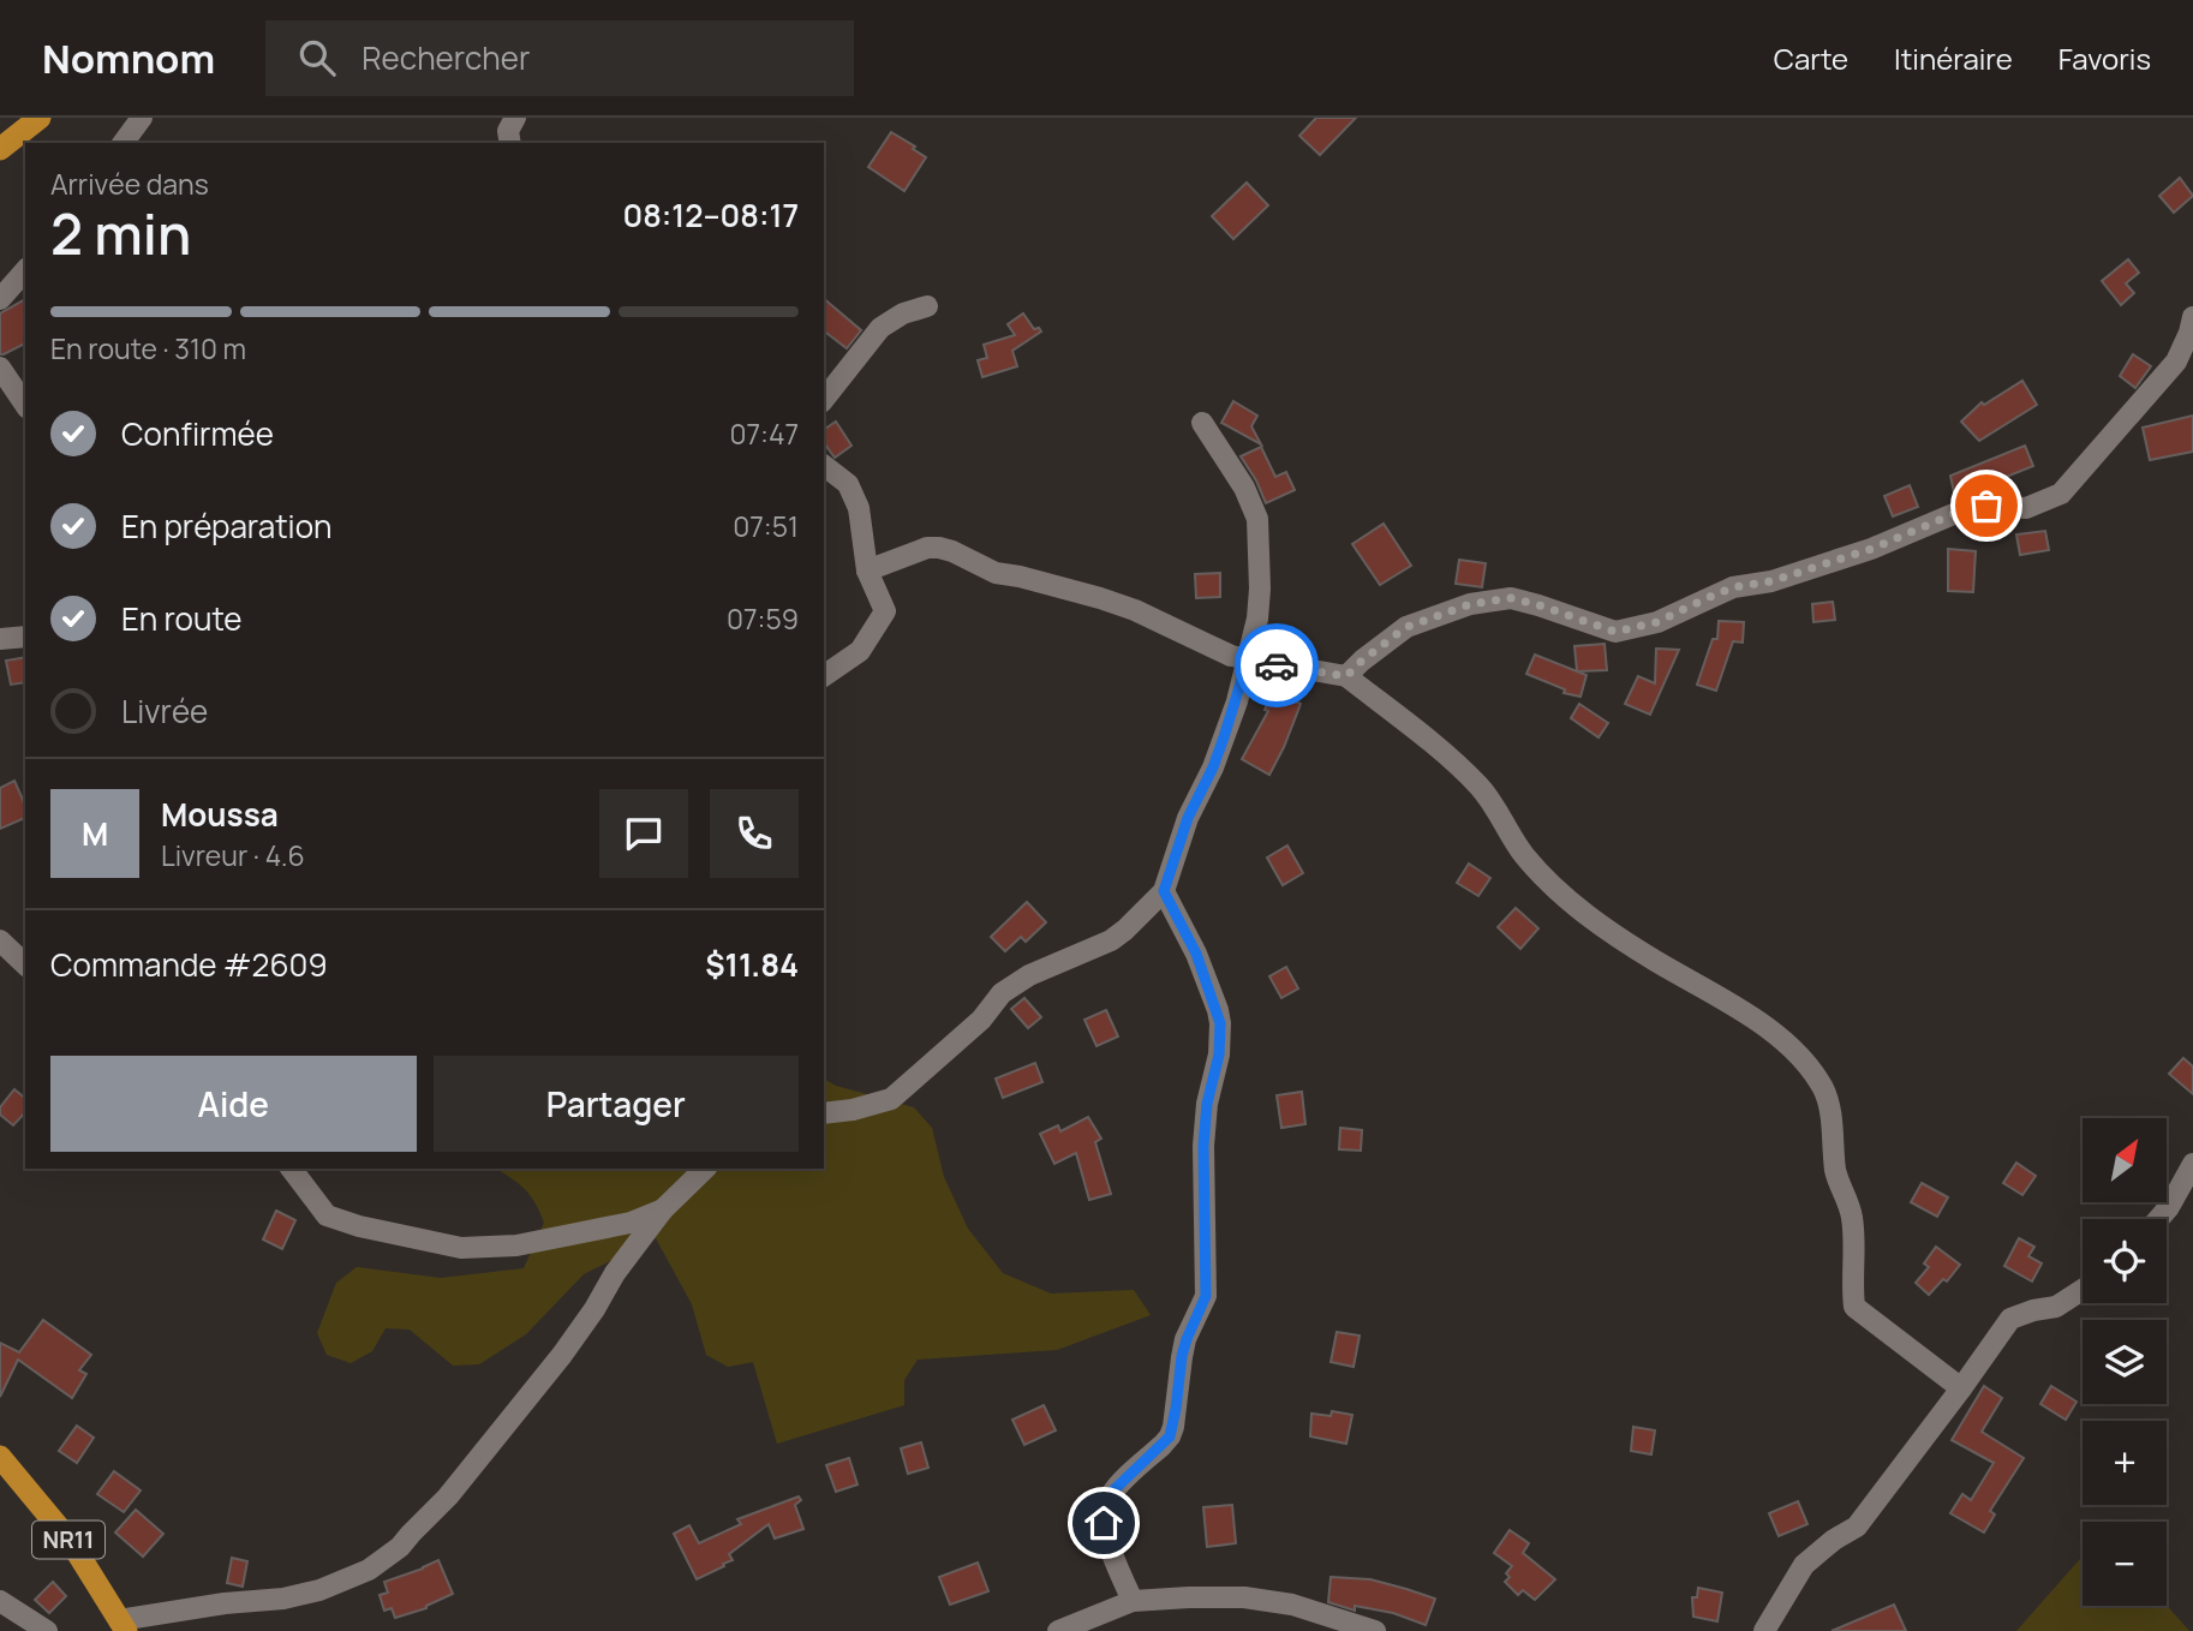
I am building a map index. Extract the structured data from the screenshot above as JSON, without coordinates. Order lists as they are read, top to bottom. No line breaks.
{"streets":{"highway":["NR11"]},"north":"top right","page":{"header":"Nomnom","search":"Rechercher","nav":["Carte","Itinéraire","Favoris"],"heading":["2 min","Arrivée dans","08:12–08:17"],"panel":["Moussa","Livreur · 4.6","Commande #2609","$11.84"],"bar":"En route · 310 m","list":[["Confirmée","07:47"],["En préparation","07:51"],["En route","07:59"],"Livrée"],"round":"M","buttons":["Aide","Partager"],"map_buttons":["+","−"]}}
